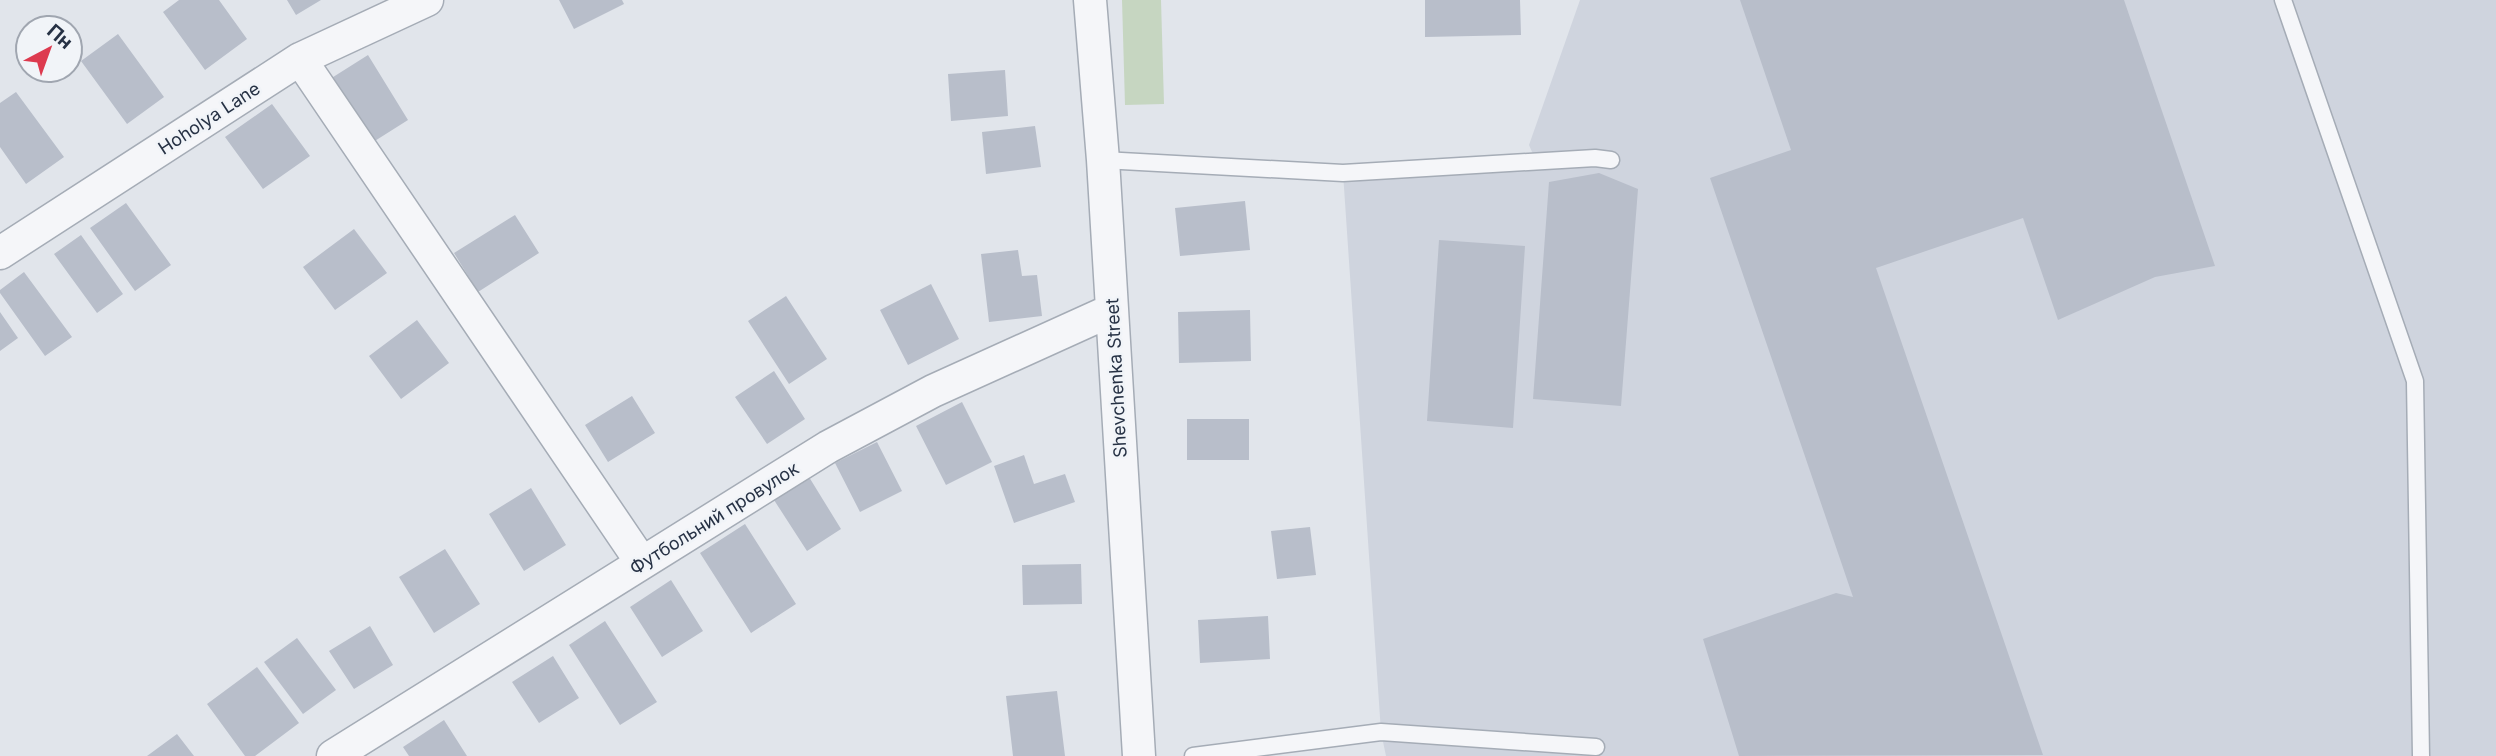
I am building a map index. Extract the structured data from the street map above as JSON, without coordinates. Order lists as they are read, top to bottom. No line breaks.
{"streets":{"street":["Hoholya Lane","Shevchenka Street","Футбольний провулок"]},"crossings":[["Shevchenka Street","Футбольний провулок"]],"north":"top right"}
